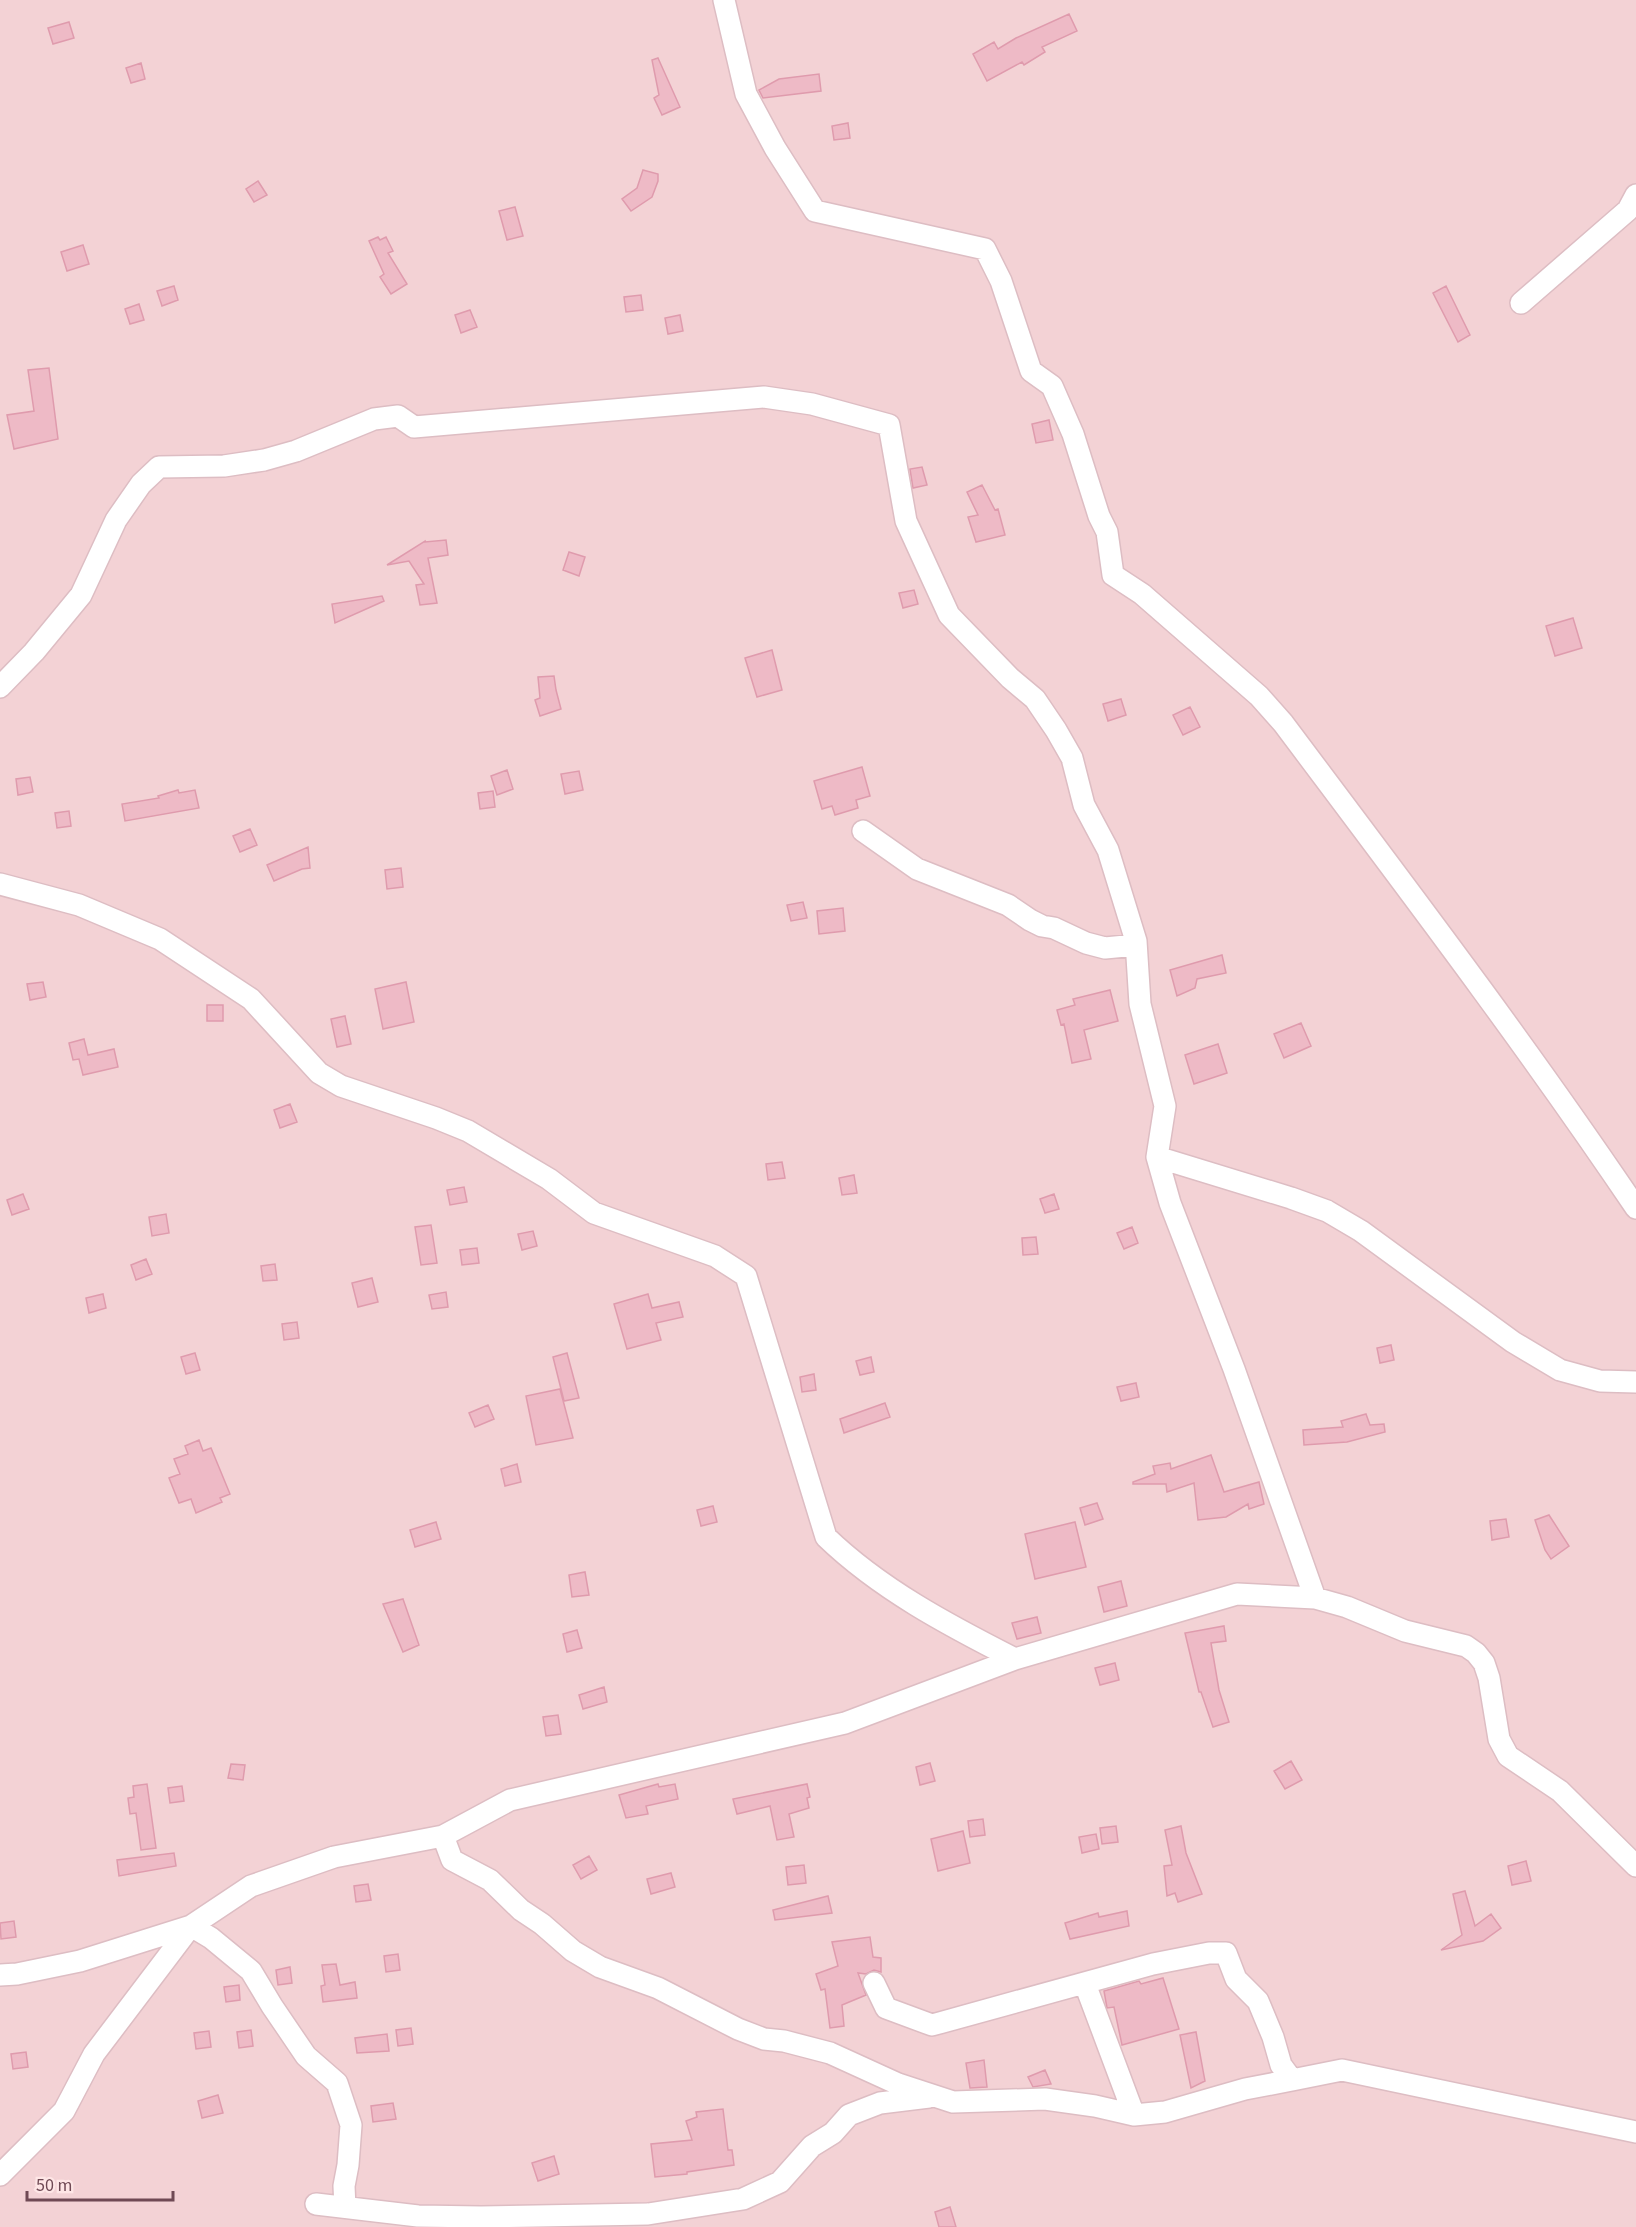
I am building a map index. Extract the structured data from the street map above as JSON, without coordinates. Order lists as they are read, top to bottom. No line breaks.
{"scale_bar":"50 m"}
